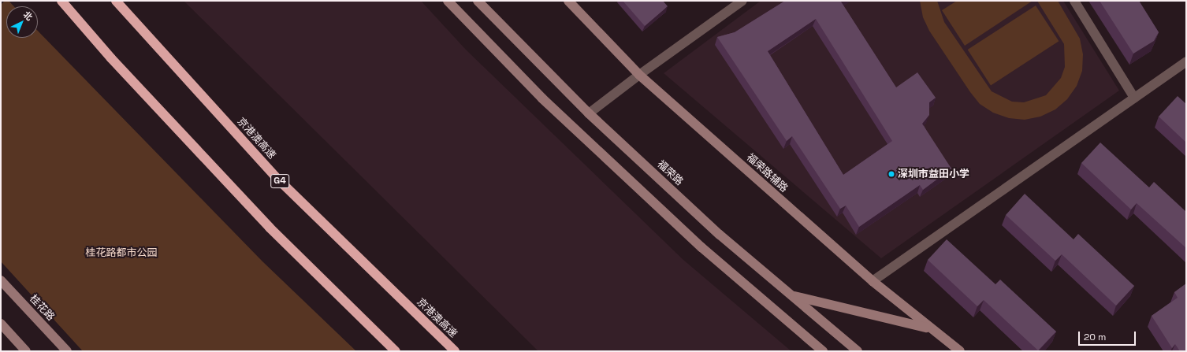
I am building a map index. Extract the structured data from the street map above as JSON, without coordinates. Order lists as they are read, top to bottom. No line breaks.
{"streets":{"highway":["京港澳高速","G4"],"main road":["福荣路","福荣路辅路","桂花路"]},"parks":["桂花路都市公园"],"places":["深圳市益田小学"],"scale_bar":"20 m","north":"top right"}
